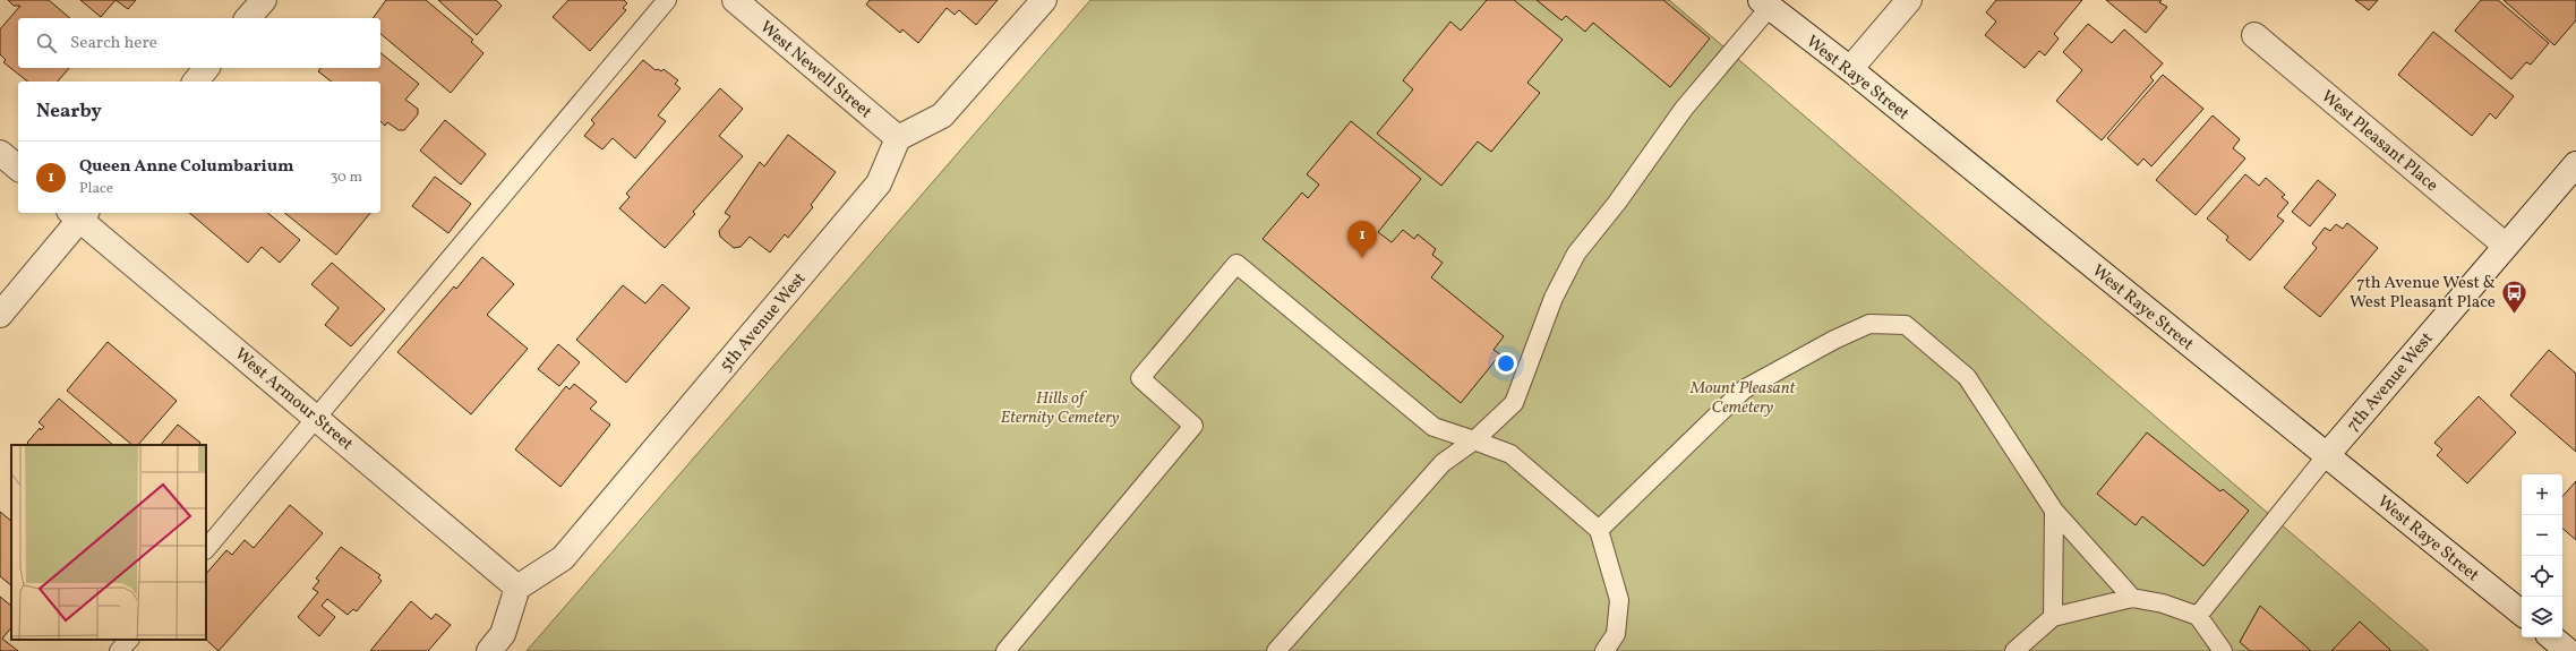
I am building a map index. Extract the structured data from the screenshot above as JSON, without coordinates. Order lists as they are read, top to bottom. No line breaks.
{"streets":{"street":["West Newell Street","West Raye Street","West Pleasant Place","5th Avenue West","7th Avenue West","West Armour Street"]},"crossings":[["West Newell Street","5th Avenue West"],["West Raye Street","7th Avenue West"],["West Pleasant Place","7th Avenue West"],["5th Avenue West","West Armour Street"]],"parks":["Mount Pleasant Cemetery","Hills of Eternity Cemetery"],"places":{"bus stop":["7th Avenue West & West Pleasant Place"]},"page":{"search":"Search here","heading":"Nearby","list":[{"mark":"1","name":"Queen Anne Columbarium","note":"Place","value":"30 m"}],"pins":"1","map_buttons":["+","−"]}}
